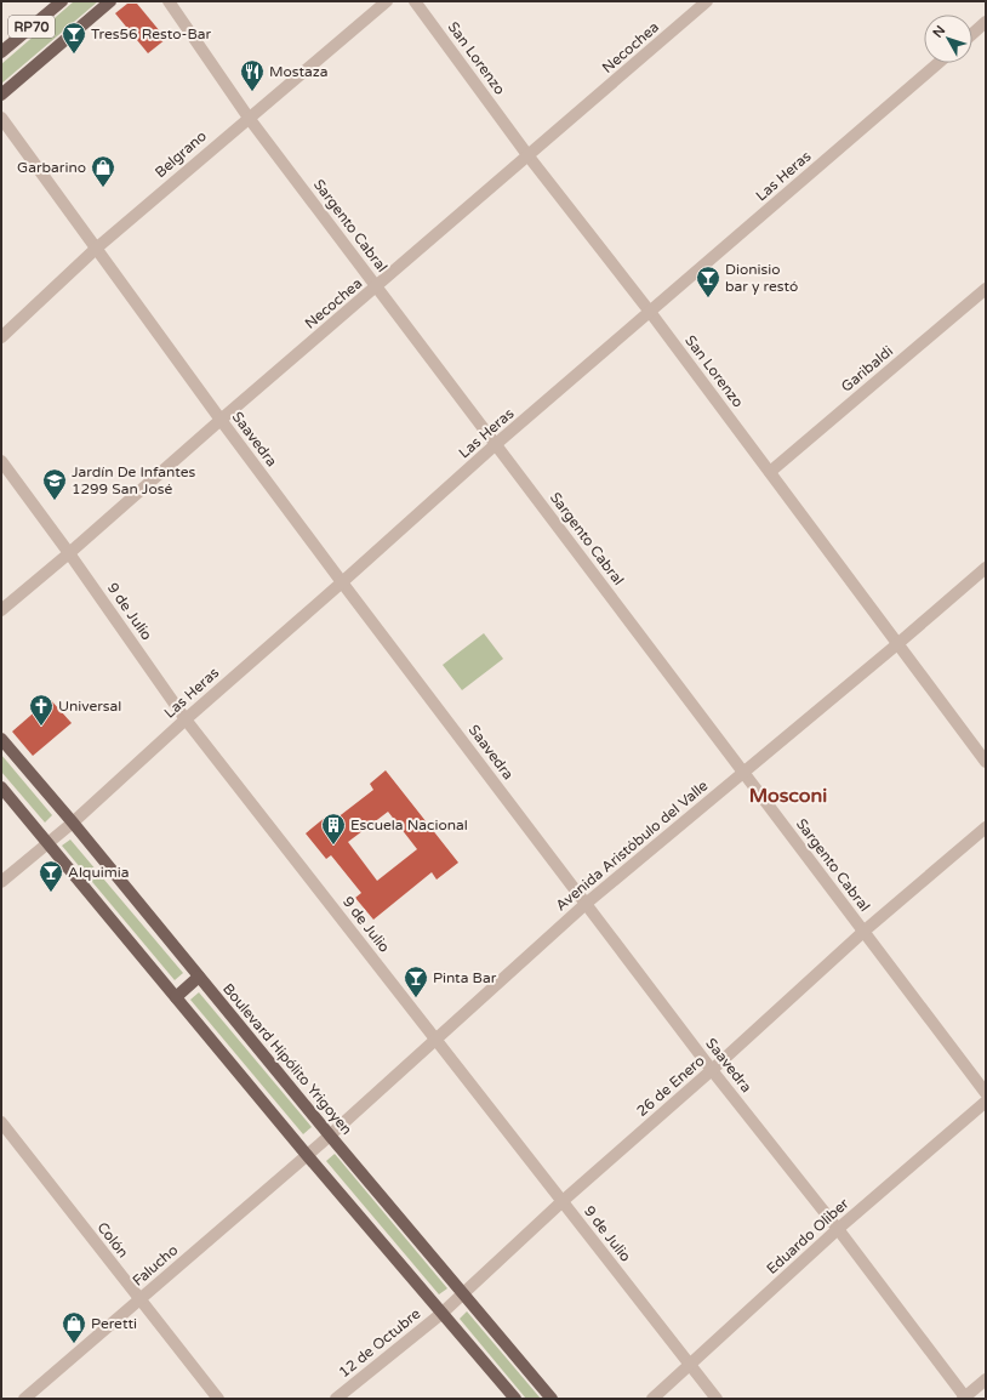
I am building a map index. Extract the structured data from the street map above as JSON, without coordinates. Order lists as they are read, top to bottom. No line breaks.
{"streets":{"main road":["RP70","Boulevard Hipólito Yrigoyen"],"street":["Necochea","San Lorenzo","Belgrano","Las Heras","Sargento Cabral","Garibaldi","Saavedra","9 de Julio","Avenida Aristóbulo del Valle","26 de Enero","Eduardo Oliber","Colón","Falucho","12 de Octubre"]},"crossings":[["Necochea","San Lorenzo"],["Necochea","Sargento Cabral"],["Necochea","Saavedra"],["Necochea","9 de Julio"],["San Lorenzo","Las Heras"],["San Lorenzo","Garibaldi"],["San Lorenzo","Avenida Aristóbulo del Valle"],["Belgrano","Sargento Cabral"],["Belgrano","Saavedra"],["Las Heras","Sargento Cabral"],["Las Heras","Saavedra"],["Las Heras","9 de Julio"],["Las Heras","Boulevard Hipólito Yrigoyen"],["Sargento Cabral","Avenida Aristóbulo del Valle"],["Sargento Cabral","26 de Enero"],["Saavedra","Avenida Aristóbulo del Valle"],["Saavedra","26 de Enero"],["Saavedra","Eduardo Oliber"],["9 de Julio","Avenida Aristóbulo del Valle"],["9 de Julio","26 de Enero"],["9 de Julio","Eduardo Oliber"],["Avenida Aristóbulo del Valle","Boulevard Hipólito Yrigoyen"],["Avenida Aristóbulo del Valle","Falucho"],["Boulevard Hipólito Yrigoyen","26 de Enero"],["26 de Enero","12 de Octubre"],["Colón","Falucho"]],"districts":["Mosconi"],"places":{"bar":["Tres56 Resto-Bar","Dionisio bar y restó","Alquimia","Pinta Bar"],"restaurant":["Mostaza"],"shop":["Garbarino","Peretti"],"school or university":["Jardín De Infantes 1299 San José"],"church":["Universal"],"building":["Escuela Nacional"]},"north":"top left"}
